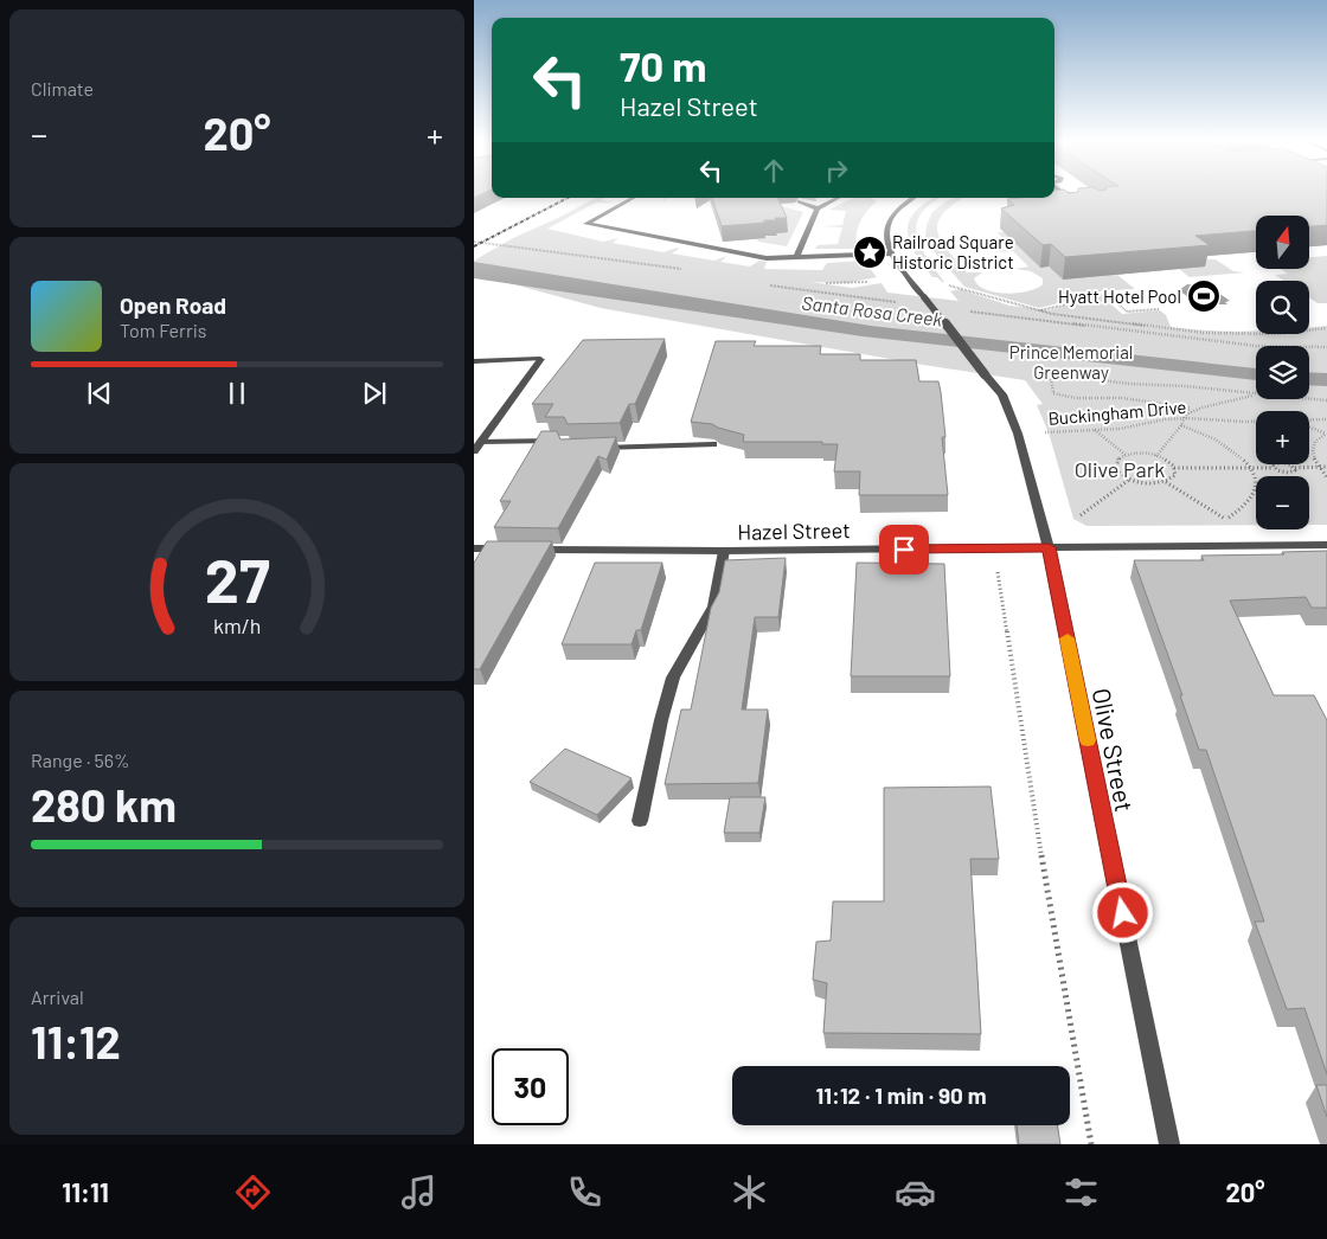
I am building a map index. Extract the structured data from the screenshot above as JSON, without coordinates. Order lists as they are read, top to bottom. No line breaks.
{"streets":{"street":["Hazel Street","Olive Street"],"path":["Buckingham Drive"]},"crossings":[["Buckingham Drive","Olive Street"],["Hazel Street","Olive Street"]],"water":["Santa Rosa Creek"],"parks":["Prince Memorial Greenway","Olive Park"],"places":{"place":["Railroad Square Historic District"],"sports":["Hyatt Hotel Pool"]},"north":"top","page":{"tile":["Climate",["Range · 56%","280 km"],["Arrival","11:12"]],"turn":["70 m","Hazel Street"],"heat":["−","20°","+"],"map_buttons":["+","−"],"song":["Open Road","Tom Ferris"],"limit":"30","trip":"11:12 · 1 min · 90 m","tabs":["11:11","20°"],"gauge":["27","km/h"]}}
